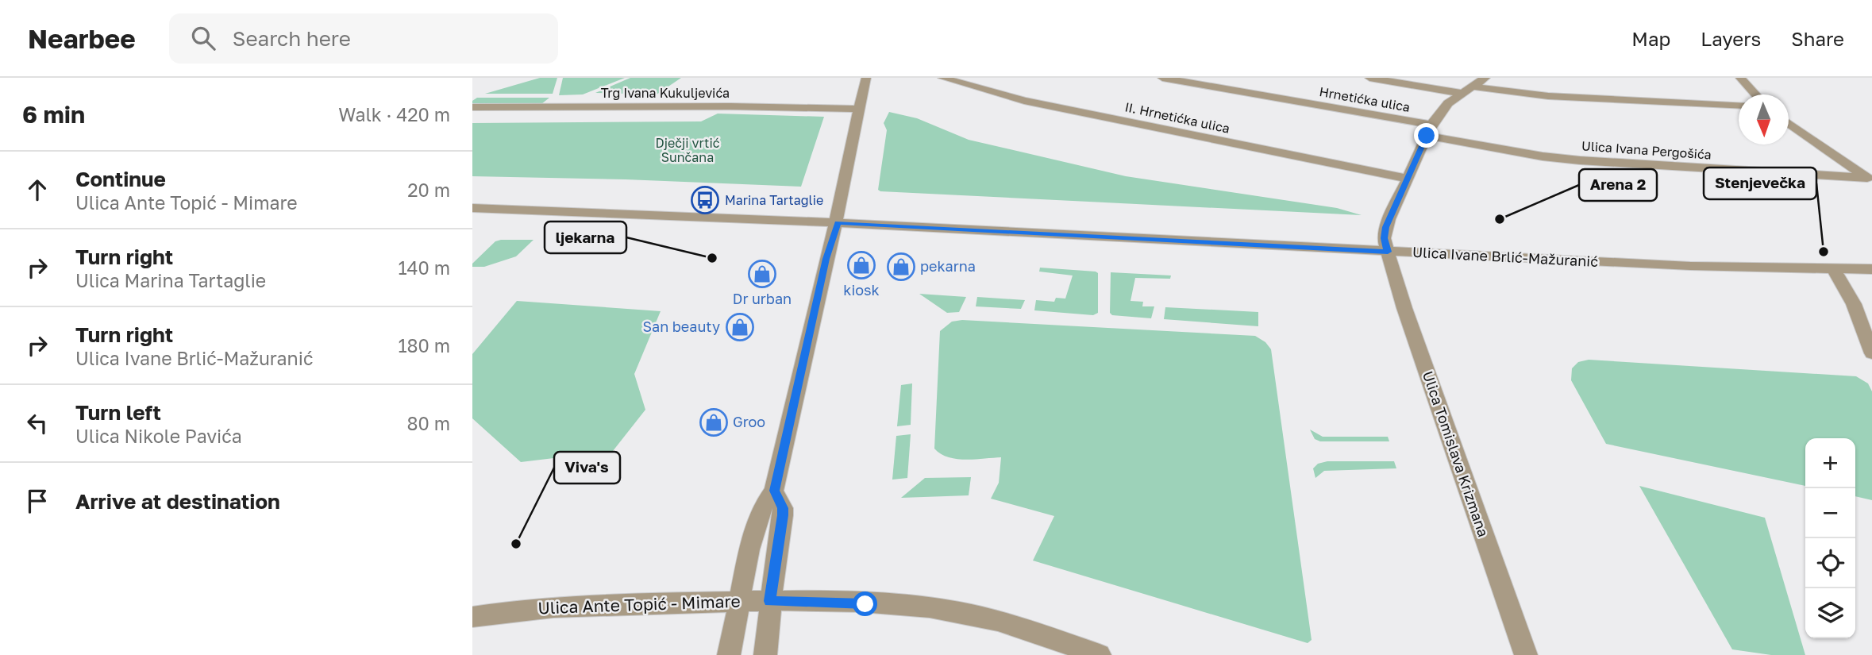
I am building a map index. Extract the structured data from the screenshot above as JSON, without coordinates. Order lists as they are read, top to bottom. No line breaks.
{"streets":{"street":["Trg Ivana Kukuljevića","Hrnetićka ulica","II. Hrnetićka ulica","Ulica Ivana Pergošića","Ulica Ivane Brlić-Mažuranić","Ulica Tomislava Krizmana","Ulica Ante Topić - Mimare"]},"crossings":[["Hrnetićka ulica","Ulica Ivana Pergošića"],["Hrnetićka ulica","Ulica Tomislava Krizmana"],["II. Hrnetićka ulica","Ulica Tomislava Krizmana"],["Ulica Ivana Pergošića","Ulica Tomislava Krizmana"],["Ulica Ivane Brlić-Mažuranić","Ulica Tomislava Krizmana"]],"parks":["Dječji vrtić Sunčana"],"places":{"bus stop":["Marina Tartaglie"],"other":["Arena 2","Stenjevečka","ljekarna","Viva's"],"shop":["kiosk","pekarna","Dr urban","San beauty","Groo"]},"north":"bottom","page":{"header":"Nearbee","search":"Search here","nav":["Map","Layers","Share"],"heading":["6 min","Walk · 420 m"],"list":[["Continue","Ulica Ante Topić - Mimare","20 m"],["Turn right","Ulica Marina Tartaglie","140 m"],["Turn right","Ulica Ivane Brlić-Mažuranić","180 m"],["Turn left","Ulica Nikole Pavića","80 m"],"Arrive at destination"],"map_buttons":["+","−"]}}
